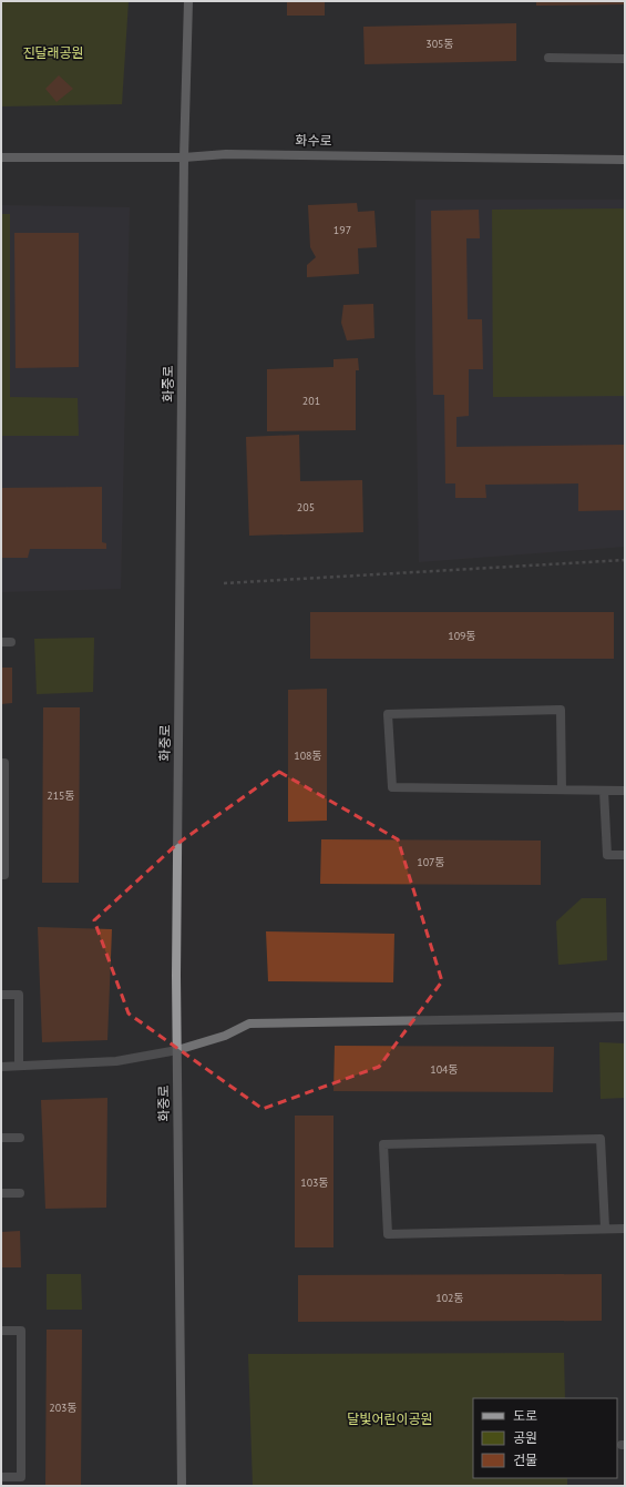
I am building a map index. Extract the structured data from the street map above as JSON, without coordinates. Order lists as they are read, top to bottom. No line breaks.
{"streets":{"main road":["화수로","화중로"]},"crossings":[["화수로","화중로"]],"parks":["진달래공원","달빛어린이공원"],"house_numbers":["305동","197","201","205","109동","108동","215동","107동","104동","103동","102동","203동"],"legend":["도로","공원","건물"]}
